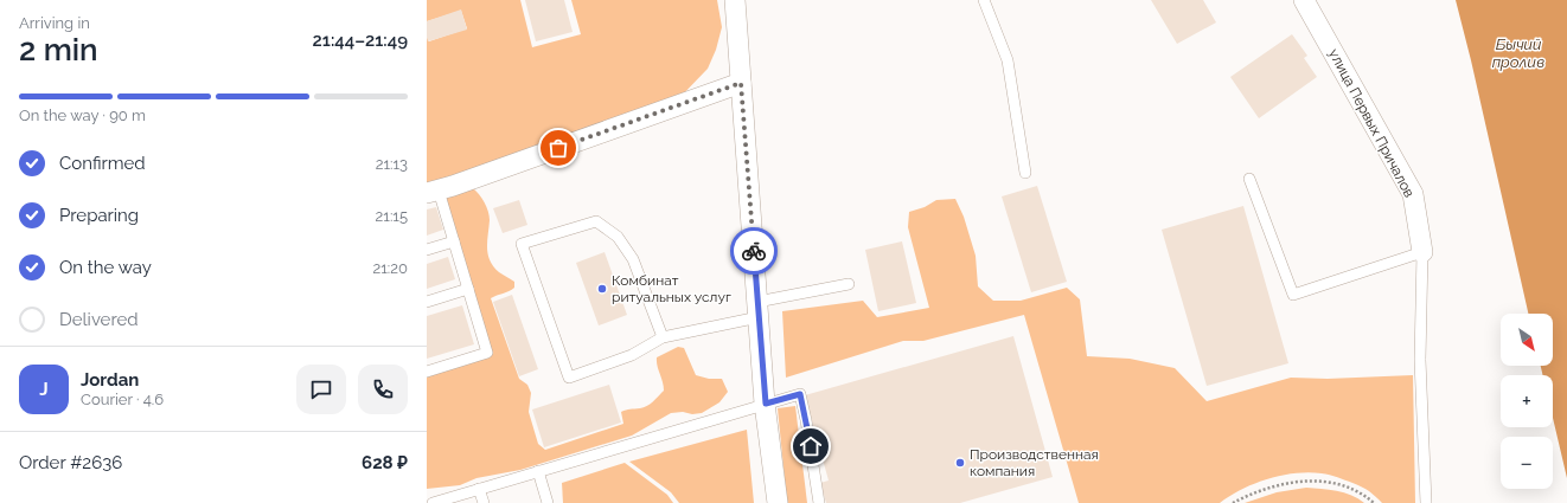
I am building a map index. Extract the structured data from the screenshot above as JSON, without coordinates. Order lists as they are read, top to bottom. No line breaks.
{"streets":{"street":["улица Первых Причалов"]},"water":["Бычий пролив"],"places":["Комбинат ритуальных услуг","Производственная компания"],"north":"bottom right","page":{"heading":["2 min","Arriving in","21:44–21:49"],"panel":["Jordan","Courier · 4.6","Order #2636","628 ₽"],"bar":"On the way · 90 m","list":[["Confirmed","21:13"],["Preparing","21:15"],["On the way","21:20"],"Delivered"],"map_buttons":["+","−"],"round":"J"}}
